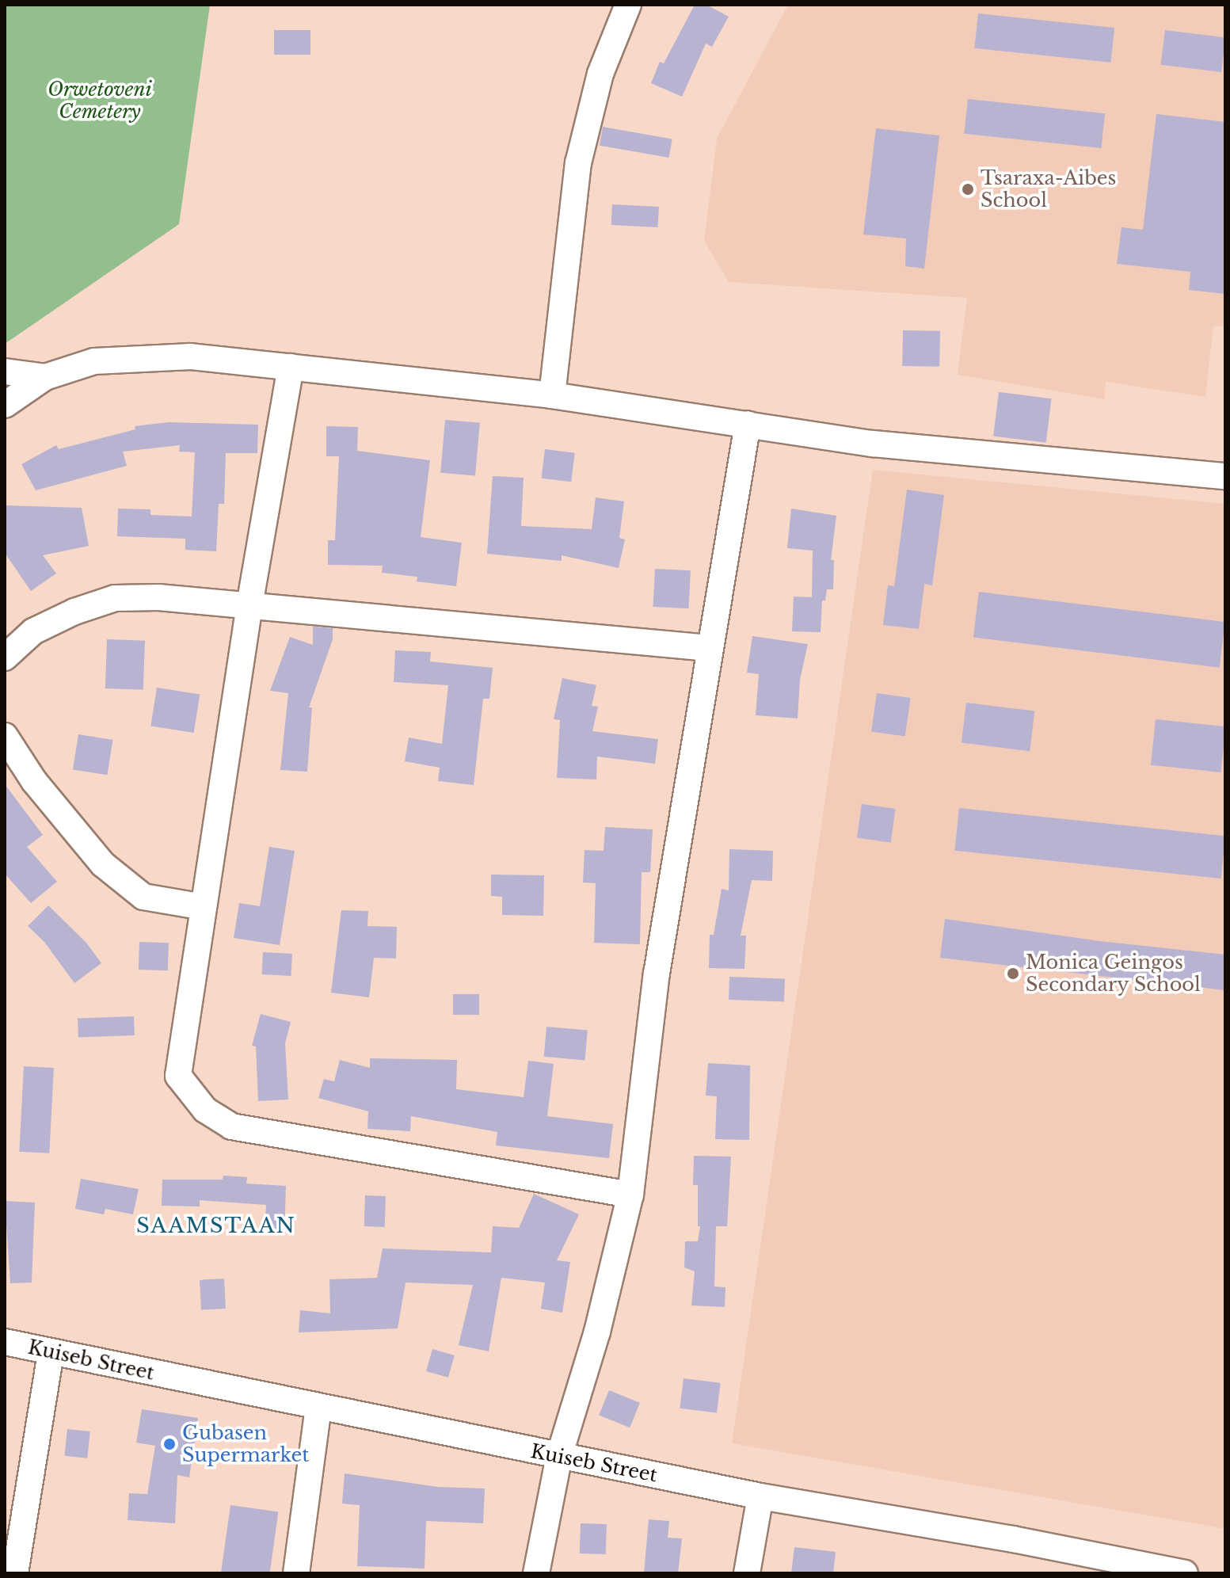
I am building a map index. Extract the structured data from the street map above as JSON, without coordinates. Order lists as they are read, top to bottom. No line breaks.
{"streets":{"street":["Kuiseb Street"]},"districts":["SAAMSTAAN"],"parks":["Orwetoveni Cemetery"],"places":["Tsaraxa-Aibes School","Monica Geingos Secondary School","Gubasen Supermarket"]}
